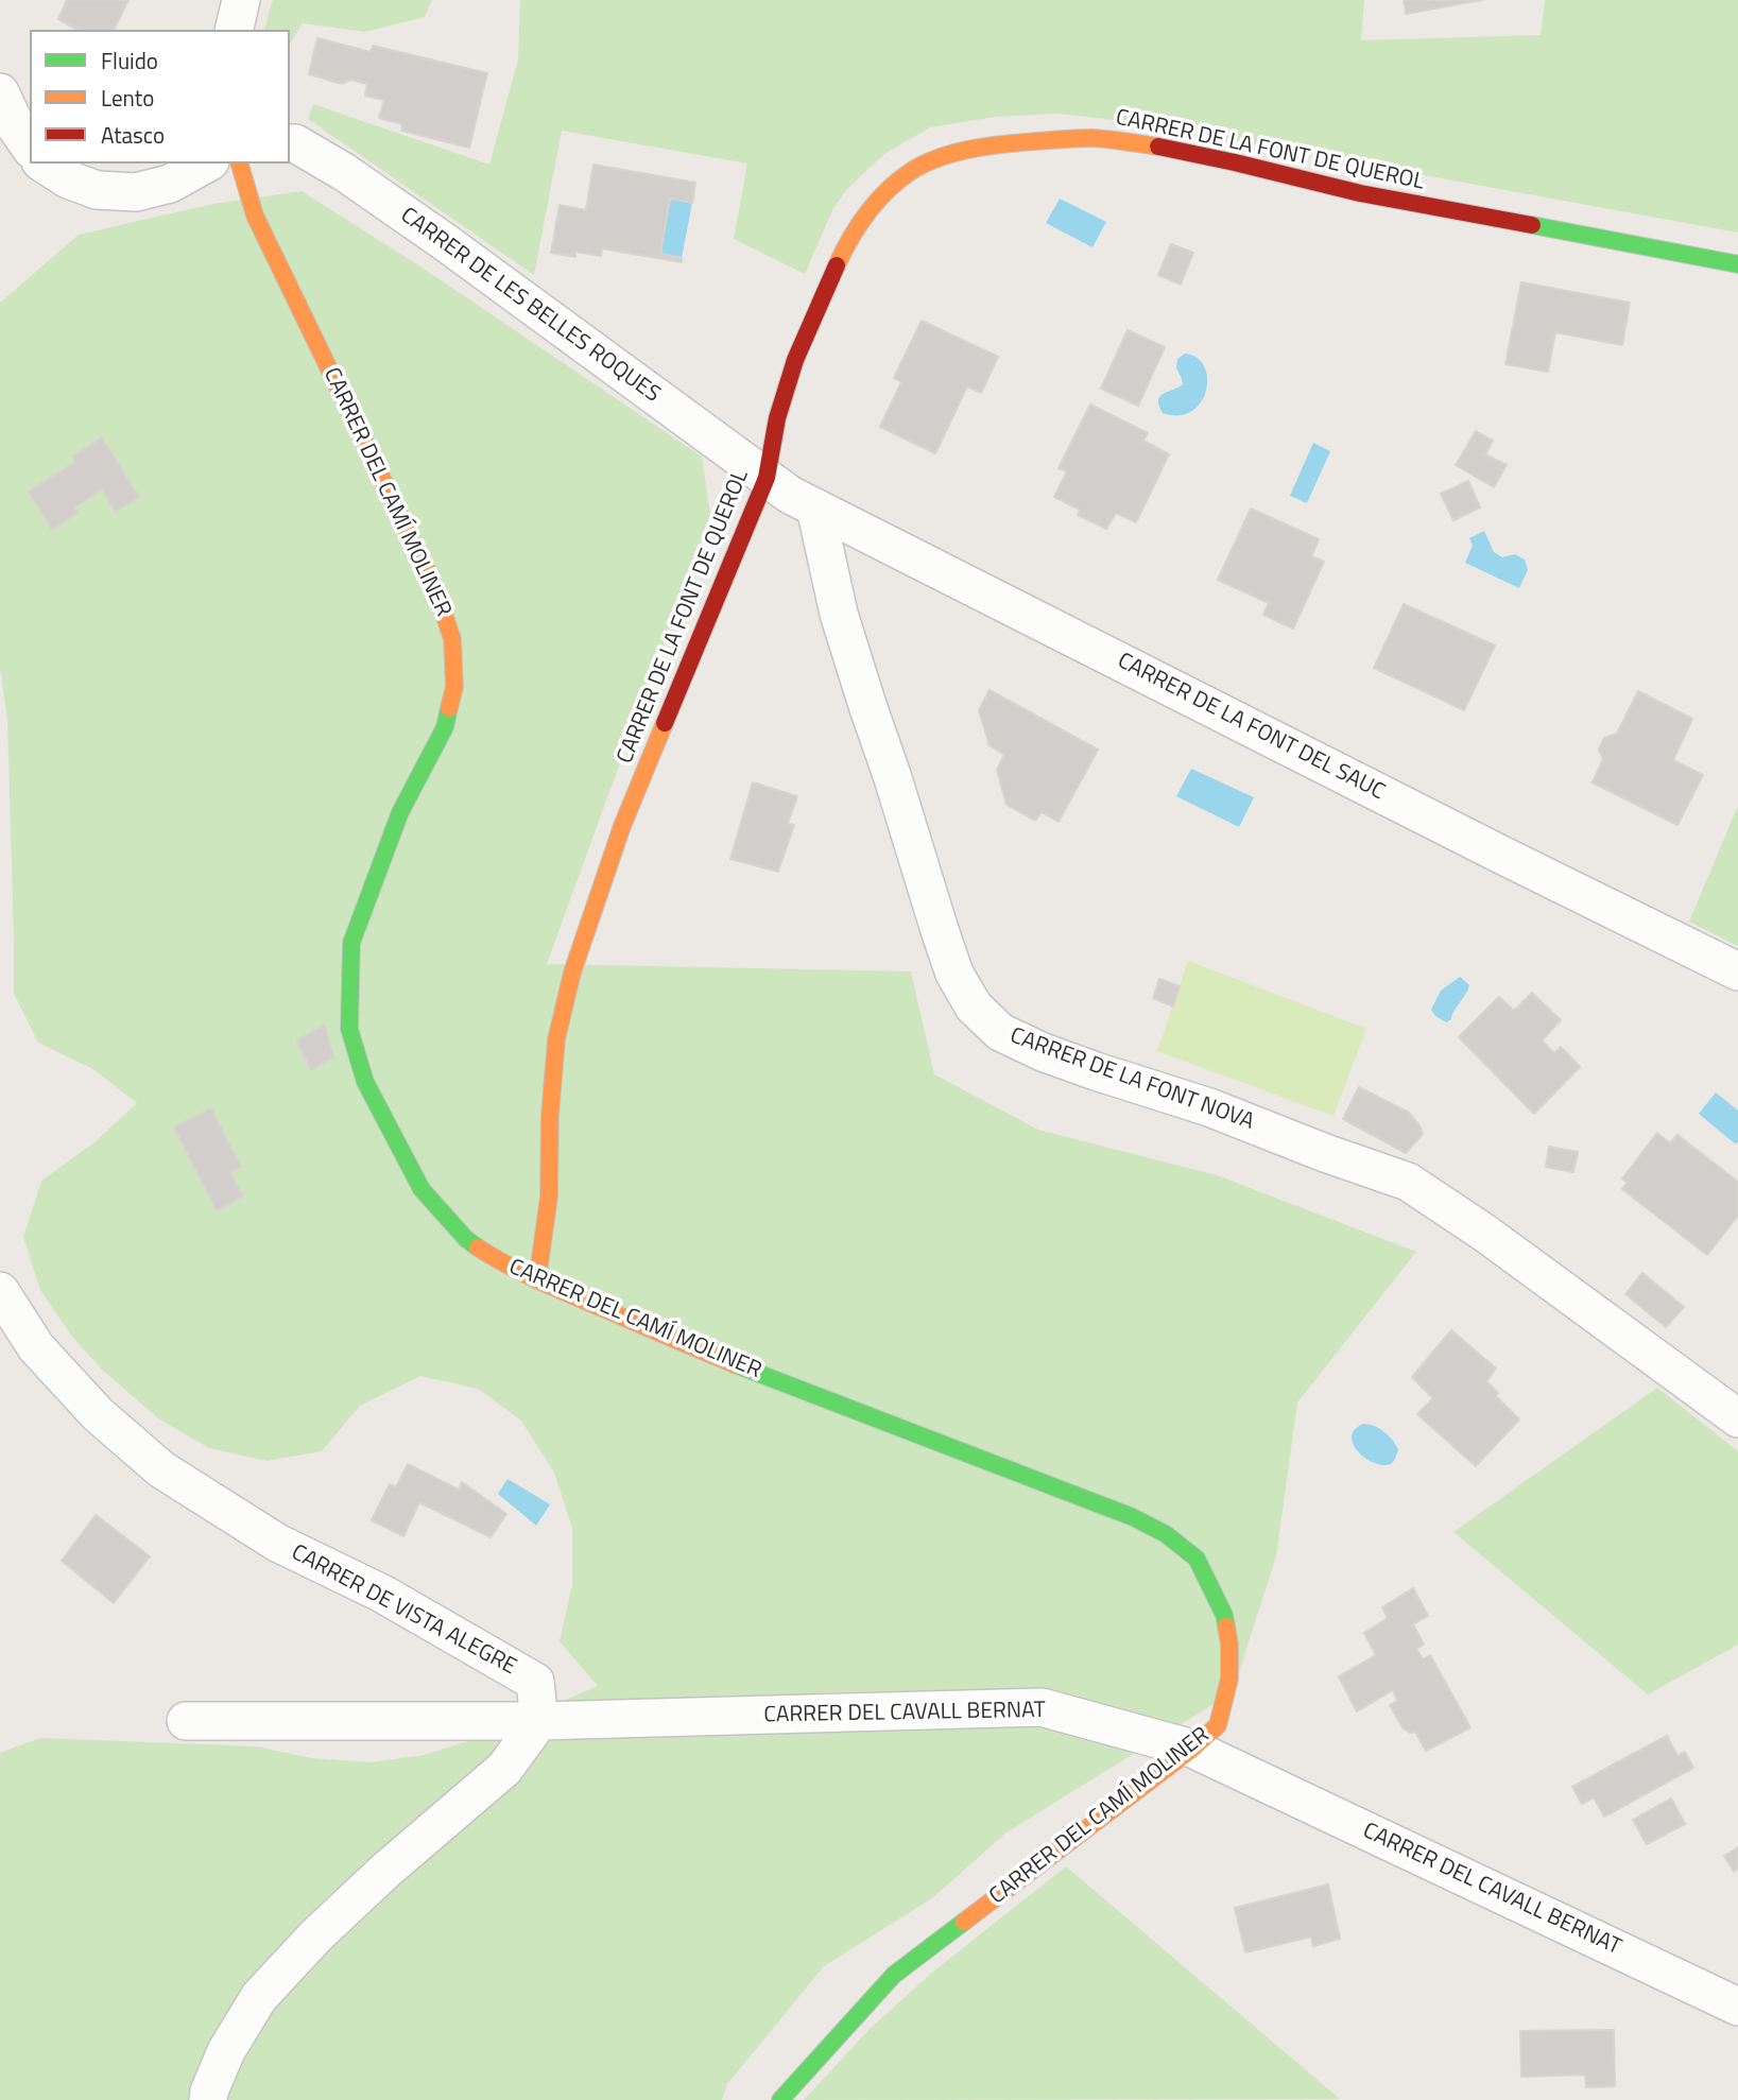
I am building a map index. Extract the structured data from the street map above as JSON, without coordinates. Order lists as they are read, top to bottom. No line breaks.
{"streets":{"street":["CARRER DE LA FONT DE QUEROL","CARRER DE LES BELLES ROQUES","CARRER DEL CAMÍ MOLINER","CARRER DE LA FONT DEL SAUC","CARRER DE LA FONT NOVA","CARRER DE VISTA ALEGRE","CARRER DEL CAVALL BERNAT"]},"crossings":[["CARRER DE LA FONT DE QUEROL","CARRER DE LES BELLES ROQUES"],["CARRER DE LA FONT DE QUEROL","CARRER DEL CAMÍ MOLINER"],["CARRER DE LA FONT DE QUEROL","CARRER DE LA FONT DEL SAUC"],["CARRER DE LES BELLES ROQUES","CARRER DE LA FONT DEL SAUC"],["CARRER DEL CAMÍ MOLINER","CARRER DEL CAVALL BERNAT"],["CARRER DE LA FONT DEL SAUC","CARRER DE LA FONT NOVA"],["CARRER DE VISTA ALEGRE","CARRER DEL CAVALL BERNAT"]],"legend":["Fluido","Lento","Atasco"]}
